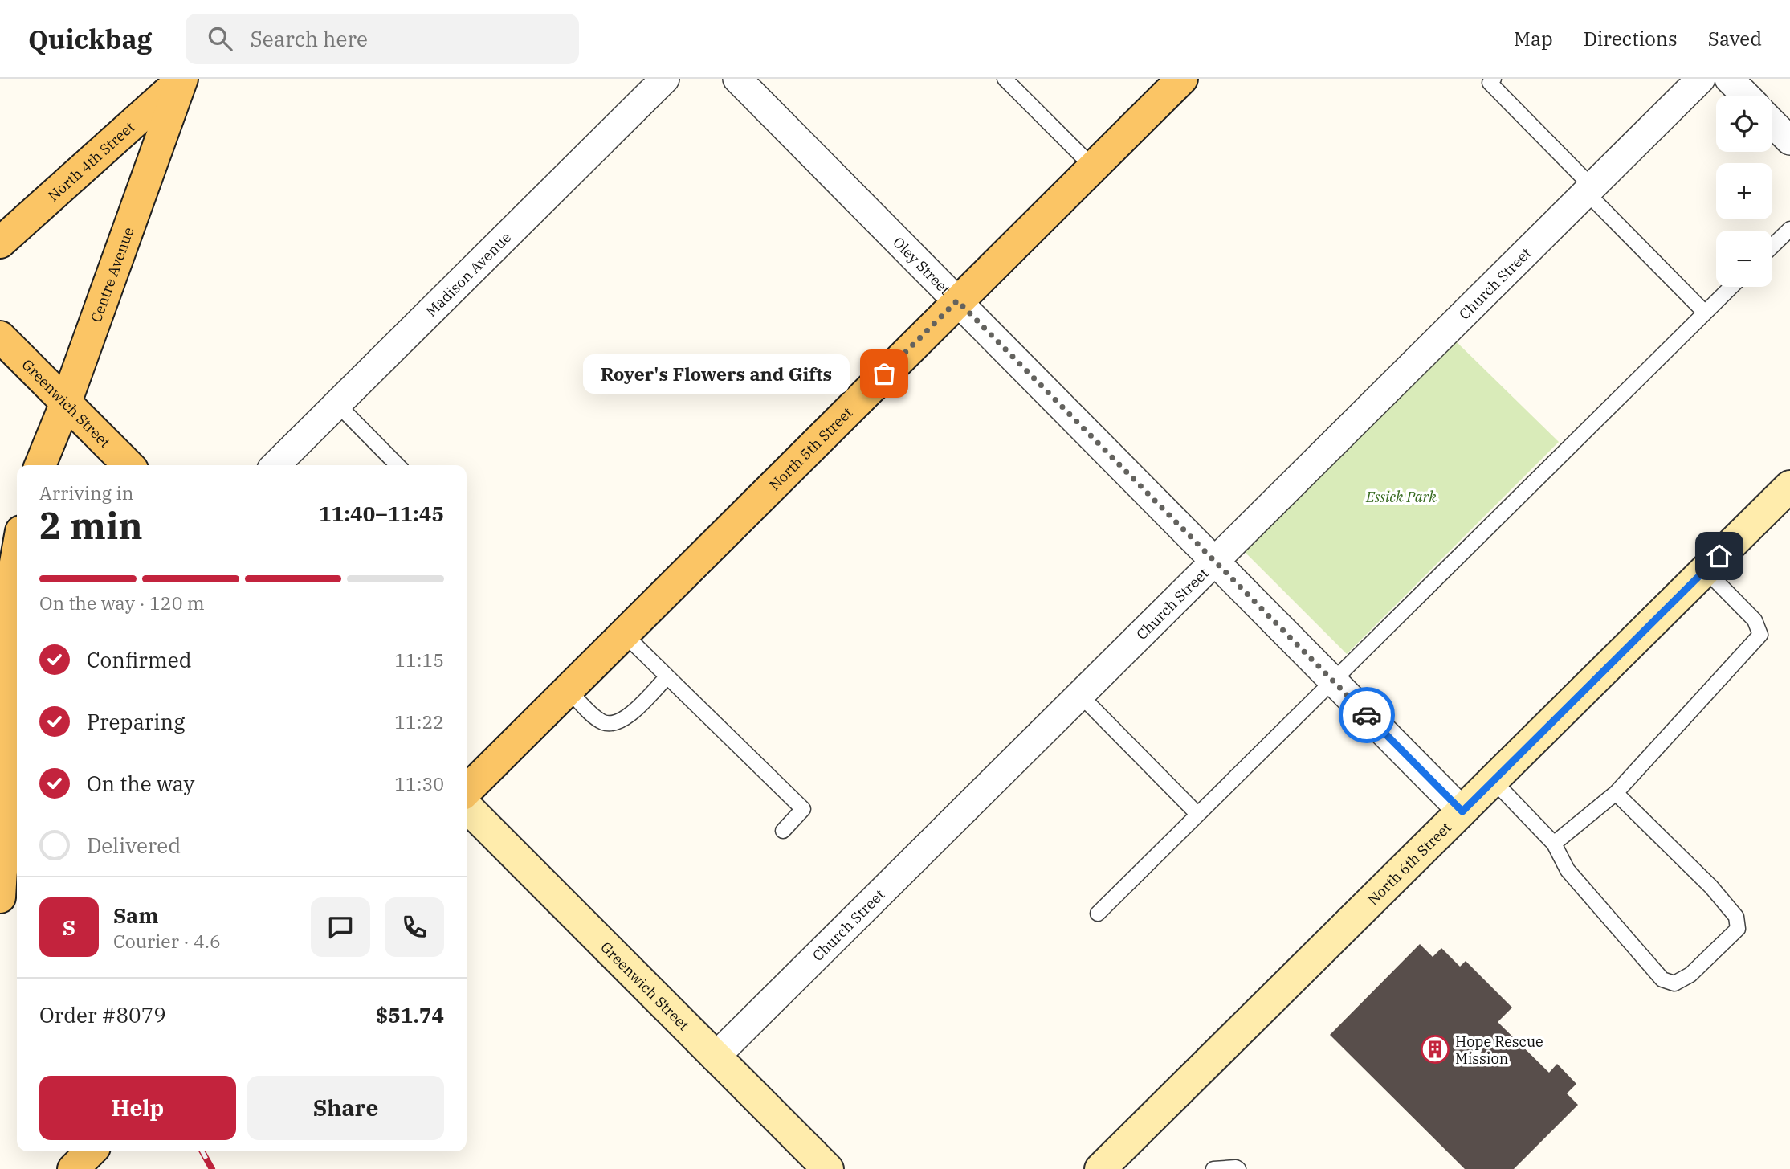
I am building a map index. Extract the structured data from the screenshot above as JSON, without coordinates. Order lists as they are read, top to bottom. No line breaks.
{"streets":{"main road":["North 4th Street","Centre Avenue","Greenwich Street","North 5th Street"],"street":["Oley Street","Madison Avenue","Church Street","North 6th Street"]},"crossings":[["North 4th Street","Centre Avenue"],["Oley Street","Church Street"],["Oley Street","North 5th Street"],["Oley Street","North 6th Street"],["Centre Avenue","Greenwich Street"],["Church Street","Greenwich Street"]],"parks":["Essick Park"],"places":{"other":["Royer's Flowers and Gifts"],"building":["Hope Rescue Mission"]},"page":{"header":"Quickbag","search":"Search here","nav":["Map","Directions","Saved"],"map_buttons":["+","−"],"bubble":"Royer's Flowers and Gifts","heading":["2 min","Arriving in","11:40–11:45"],"panel":["Sam","Courier · 4.6","Order #8079","$51.74"],"bar":"On the way · 120 m","list":[["Confirmed","11:15"],["Preparing","11:22"],["On the way","11:30"],"Delivered"],"round":"S","buttons":["Help","Share"]}}
